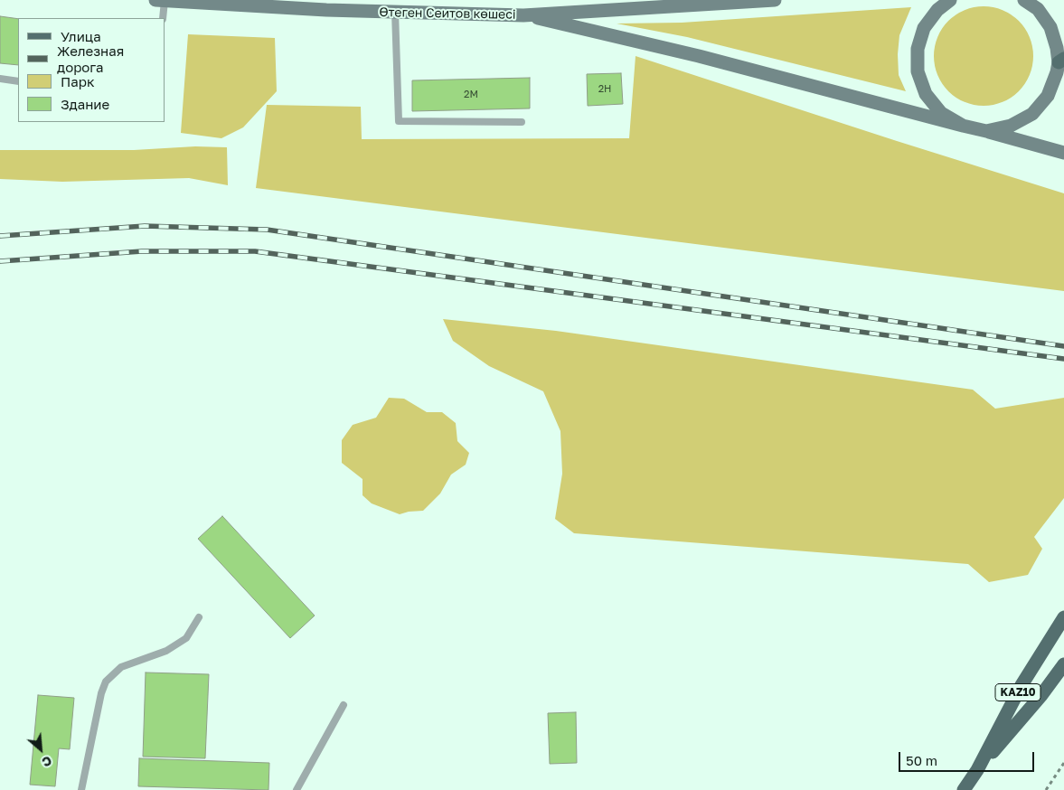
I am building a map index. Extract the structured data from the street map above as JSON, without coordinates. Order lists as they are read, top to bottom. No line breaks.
{"streets":{"main road":["Өтеген Сеитов көшесі","KAZ10"]},"house_numbers":["2Н","2М"],"legend":["Улица","Железная дорога","Парк","Здание"],"scale_bar":"50 m","north":"bottom right"}
